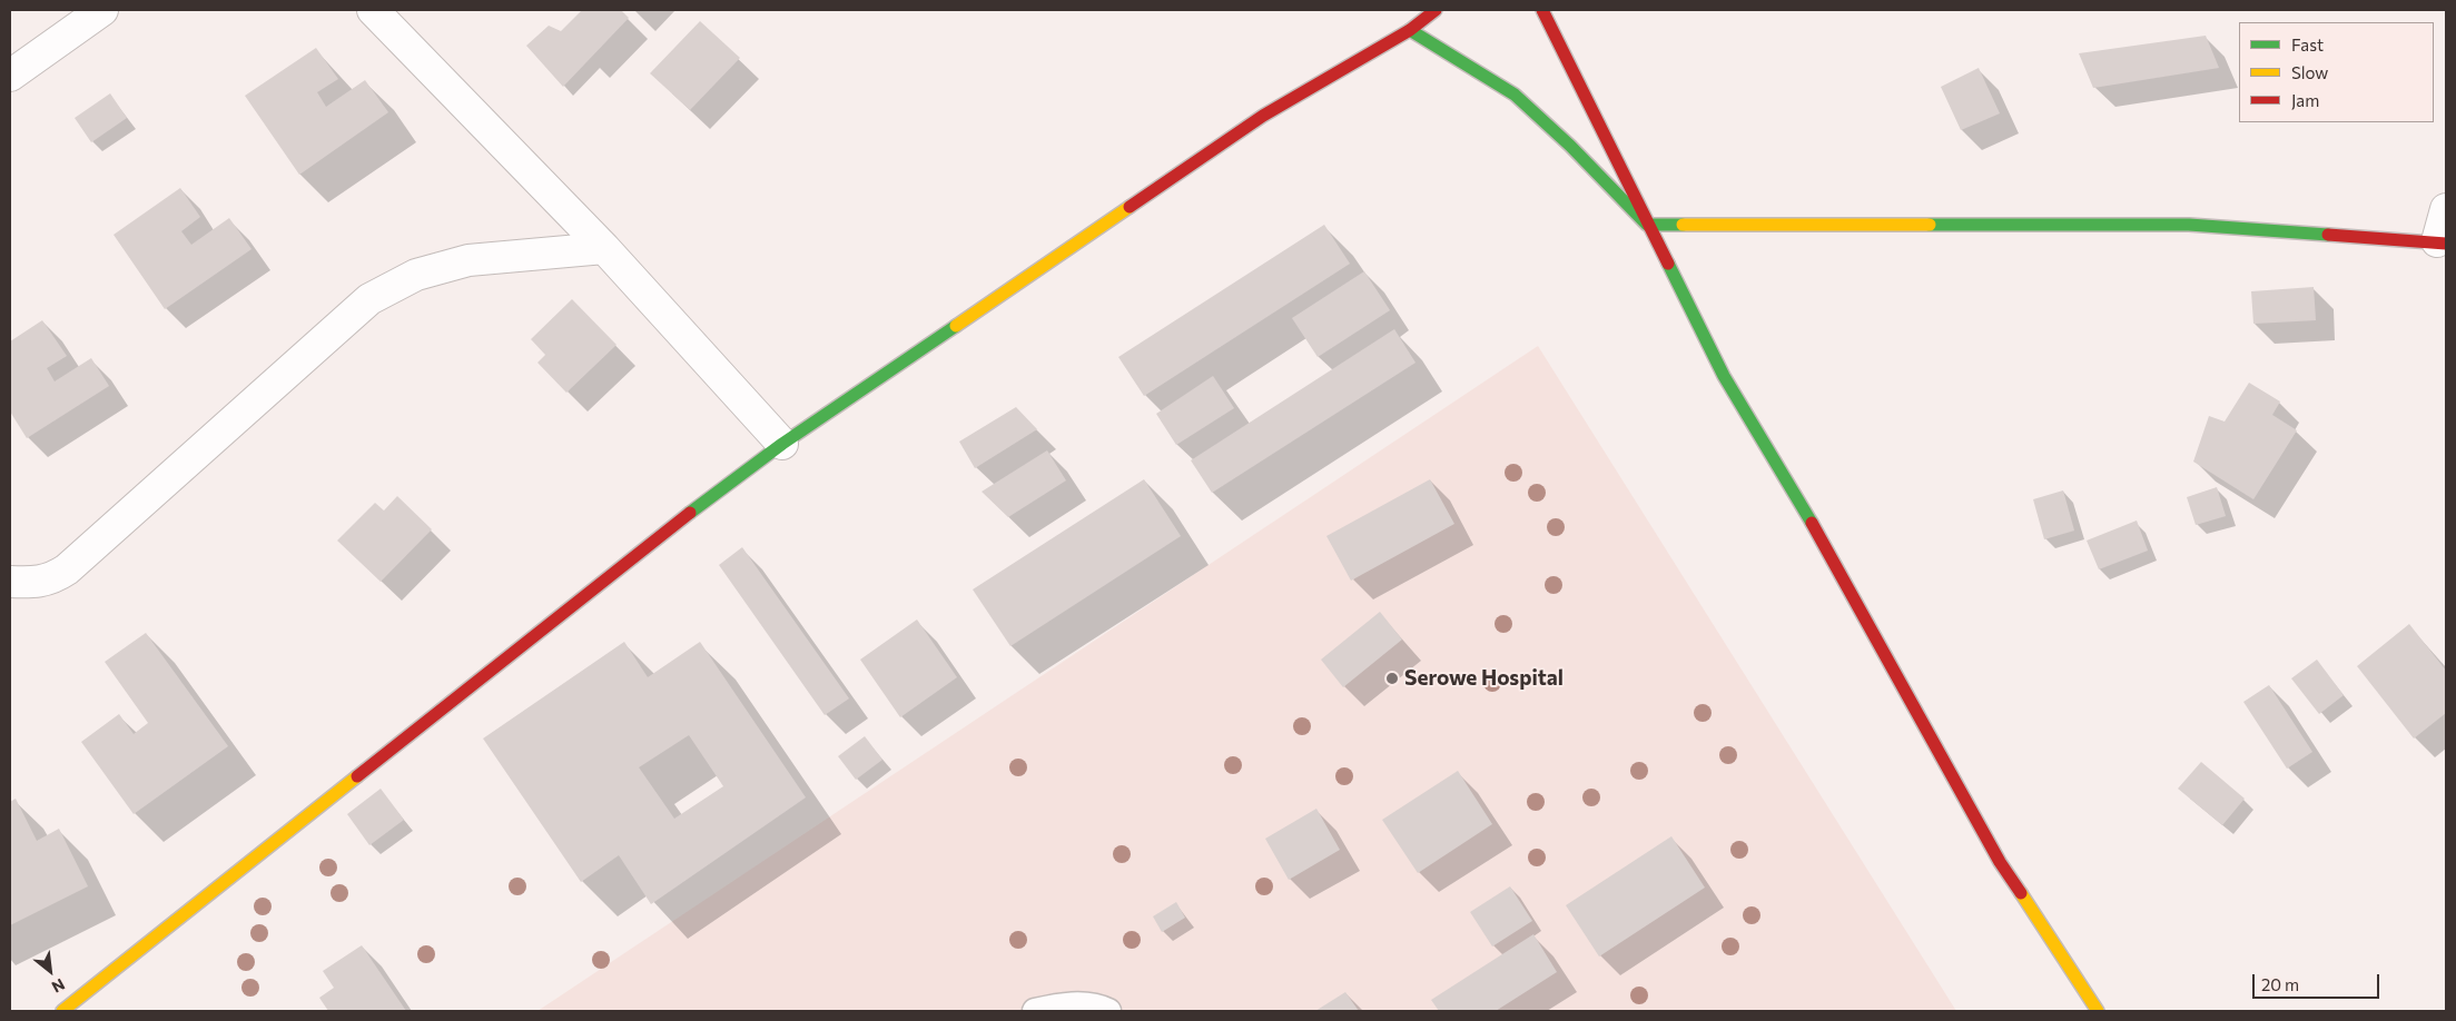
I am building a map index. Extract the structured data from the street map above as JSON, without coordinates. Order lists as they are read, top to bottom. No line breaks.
{"places":["Serowe Hospital"],"legend":["Fast","Slow","Jam"],"scale_bar":"20 m","north":"bottom right"}
